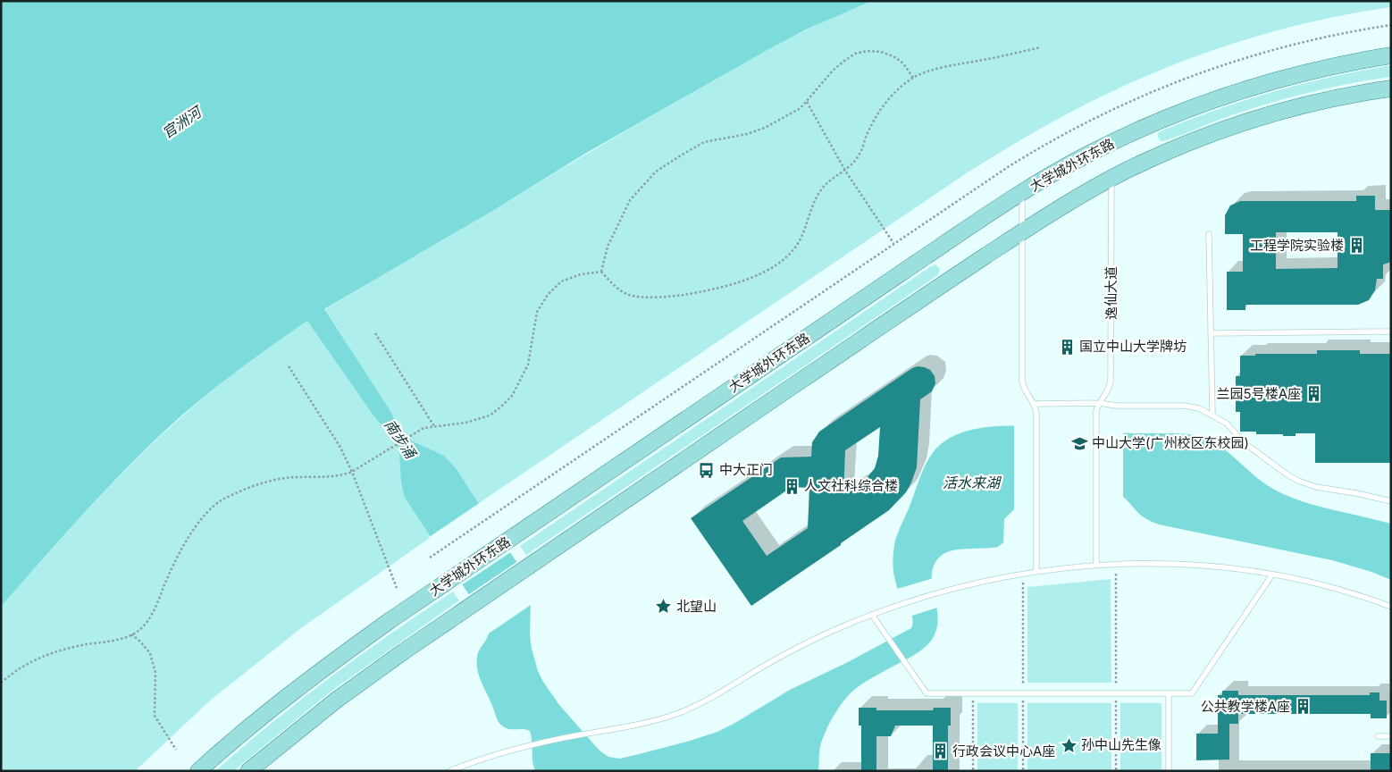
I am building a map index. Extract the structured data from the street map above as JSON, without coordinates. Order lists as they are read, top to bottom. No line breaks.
{"streets":{"main road":["大学城外环东路"],"lane":["逸仙大道"]},"water":["官洲河","南步涌","活水来湖"],"places":{"building":["工程学院实验楼","国立中山大学牌坊","兰园5号楼A座","人文社科综合楼","公共教学楼A座","行政会议中心A座"],"school or university":["中山大学(广州校区东校园)"],"bus stop":["中大正门"],"place":["北望山","孙中山先生像"]}}
